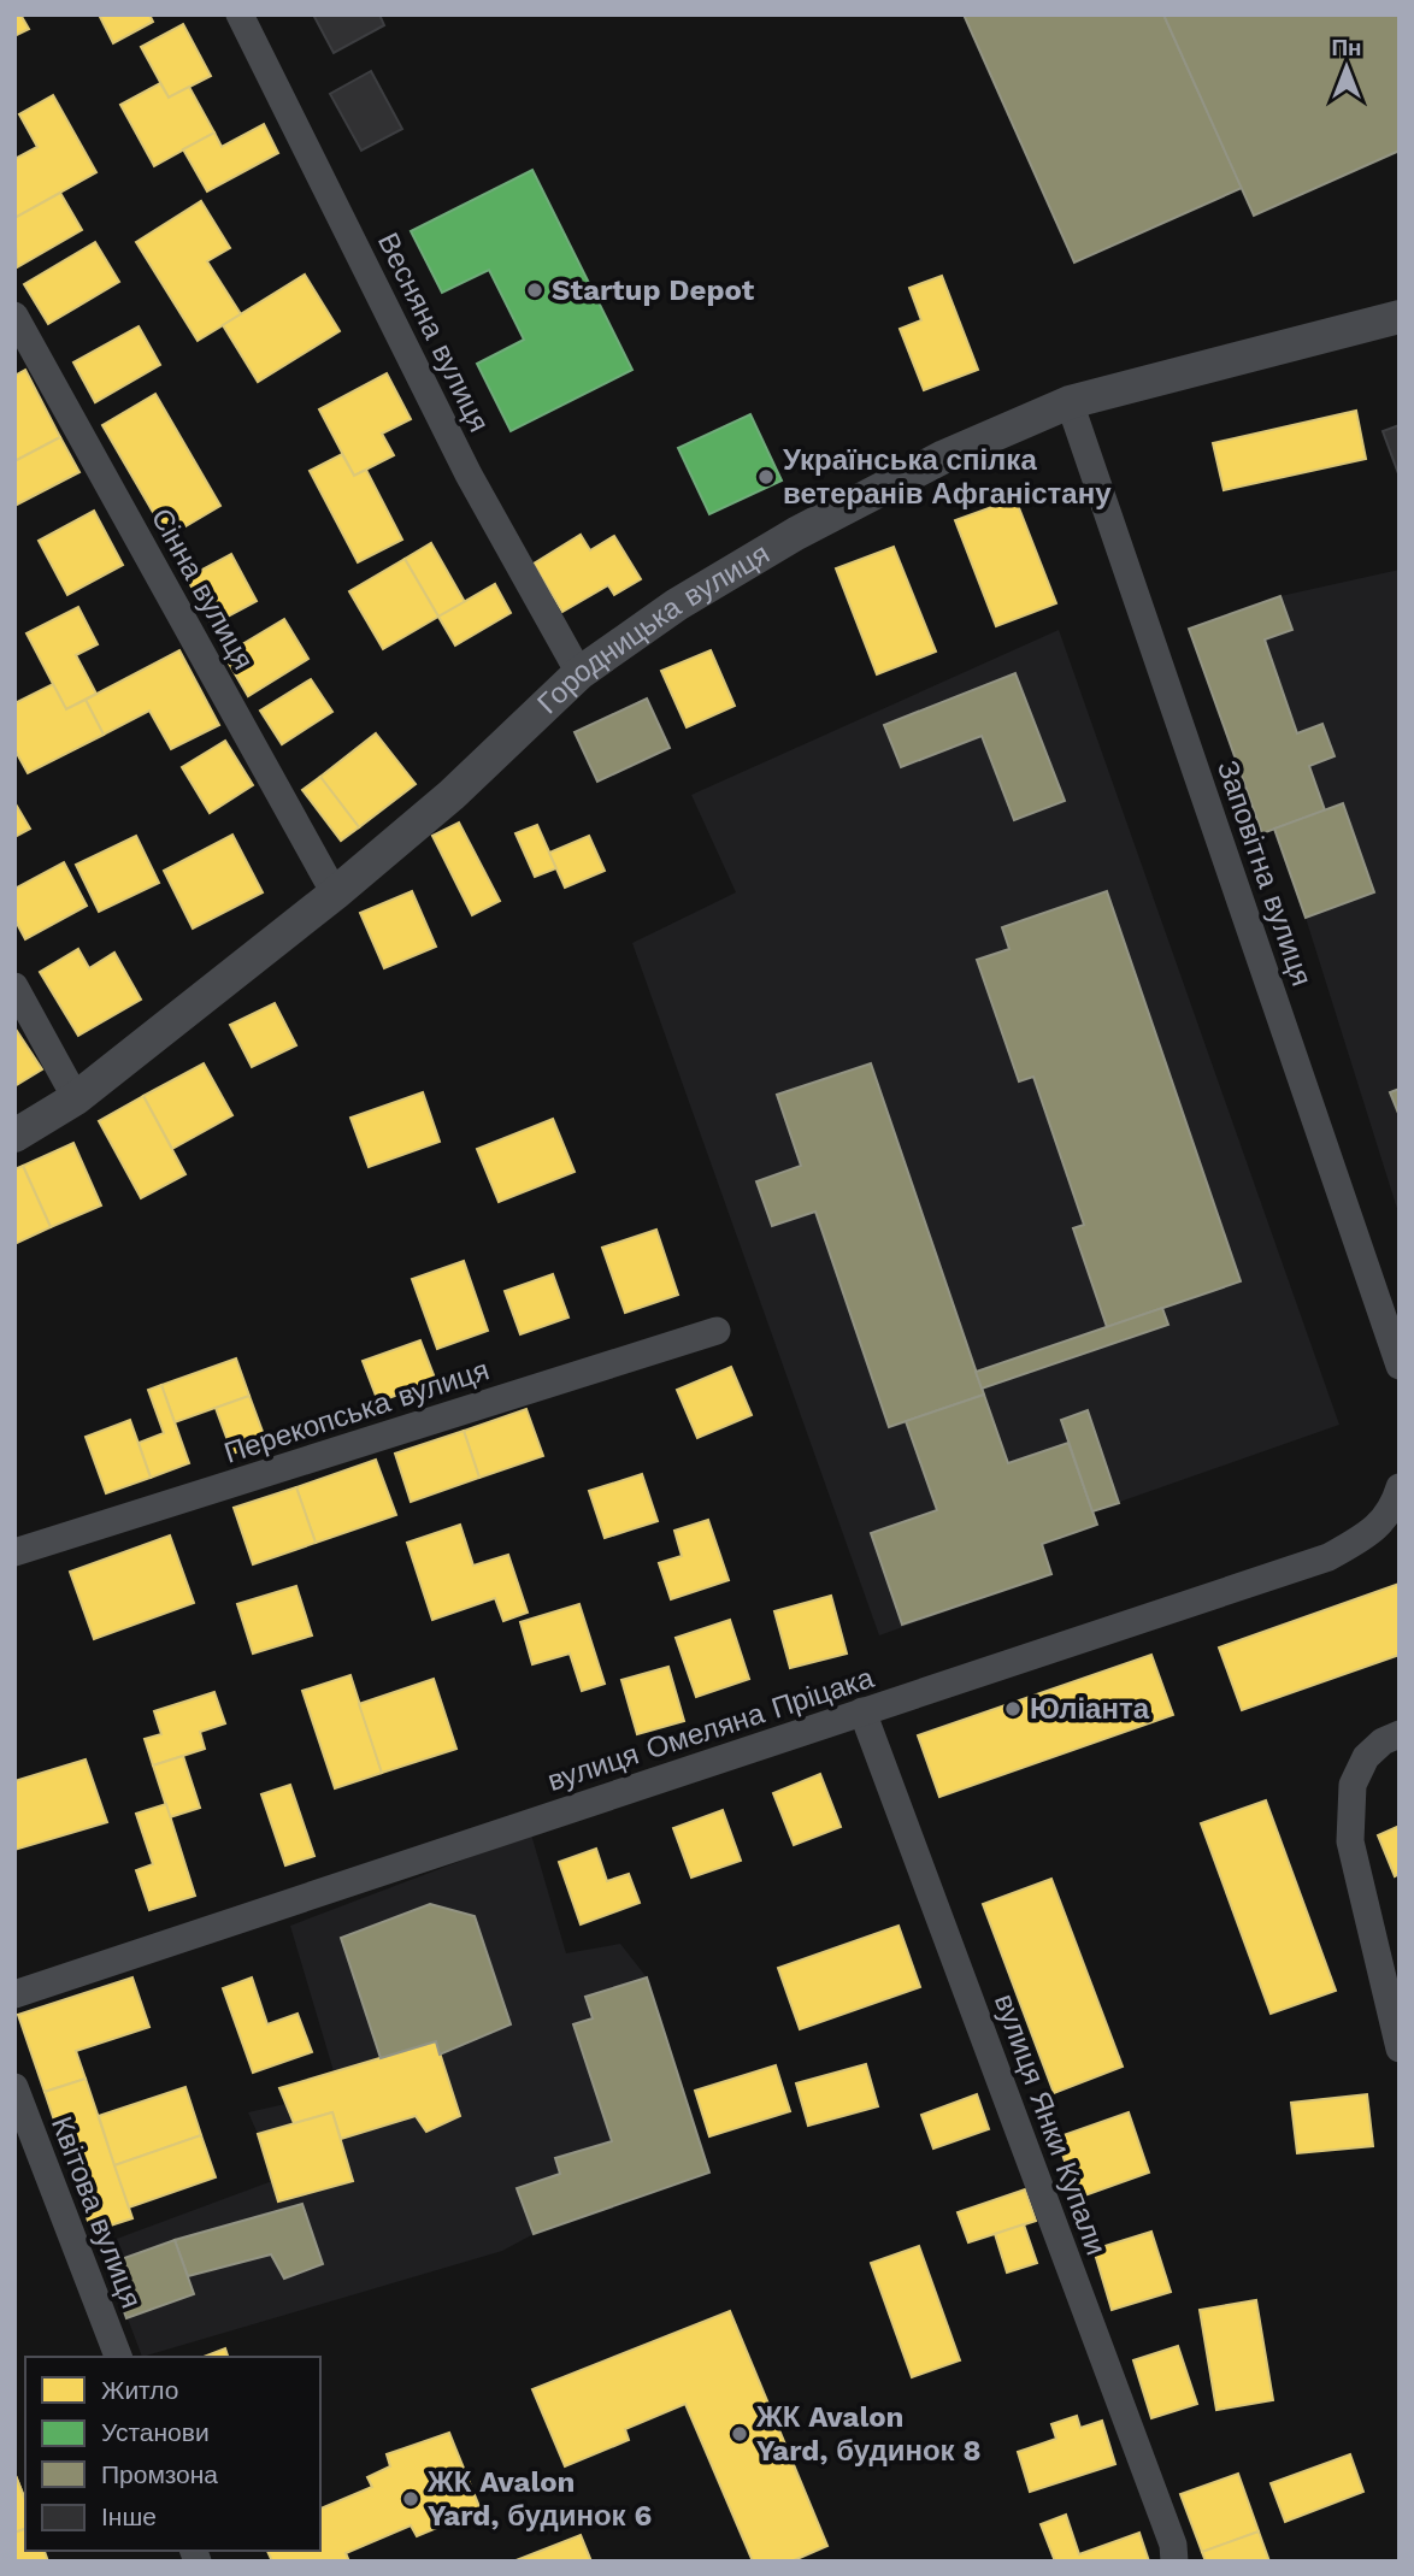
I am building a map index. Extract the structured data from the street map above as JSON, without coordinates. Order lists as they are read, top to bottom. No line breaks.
{"streets":{"street":["Весняна вулиця","Сінна вулиця","Городницька вулиця","Заповітна вулиця","Перекопська вулиця","вулиця Омеляна Пріцака","вулиця Янки Купали","Квітова вулиця"]},"crossings":[["Весняна вулиця","Городницька вулиця"],["Сінна вулиця","Городницька вулиця"],["Городницька вулиця","Заповітна вулиця"],["вулиця Омеляна Пріцака","вулиця Янки Купали"]],"places":["Startup Depot","Українська спілка ветеранів Афганістану","Юліанта","ЖК Avalon Yard, будинок 8","ЖК Avalon Yard, будинок 6"],"legend":["Житло","Установи","Промзона","Інше"],"north":"top"}
